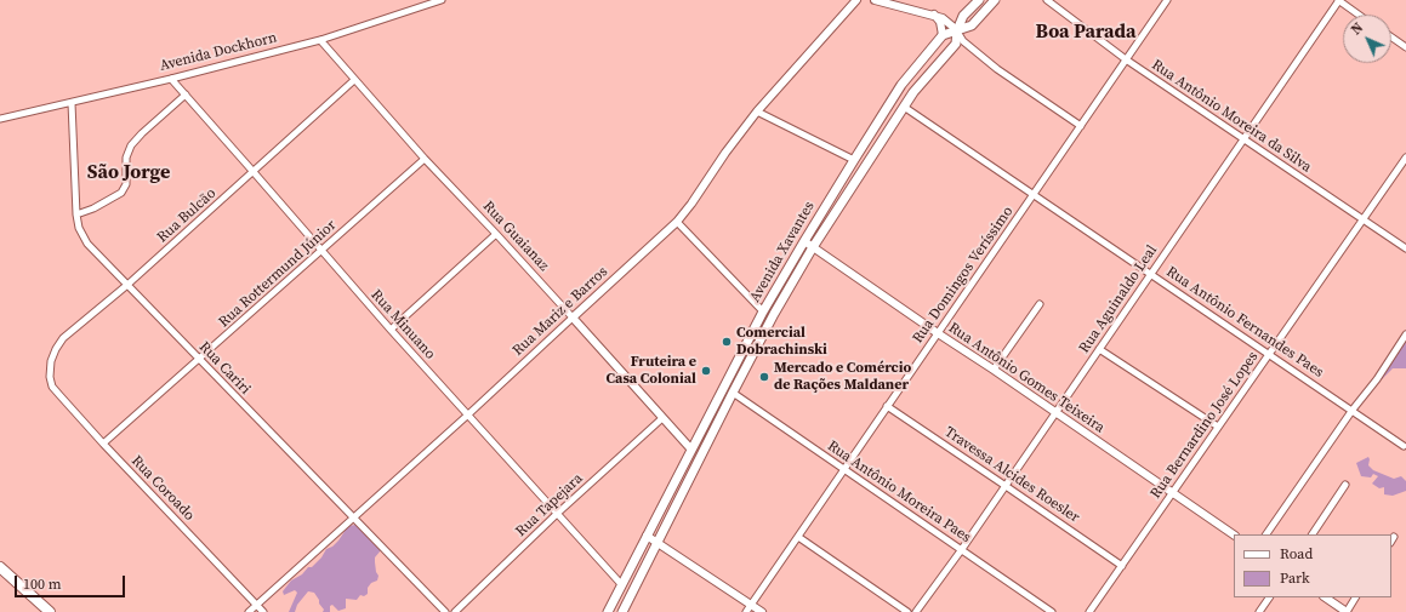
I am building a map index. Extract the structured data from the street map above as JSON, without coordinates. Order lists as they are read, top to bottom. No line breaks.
{"streets":{"main road":["Avenida Xavantes"],"street":["Avenida Dockhorn","Rua Antônio Moreira da Silva","Rua Bulcão","Rua Guaianaz","Rua Rottermund Júnior","Rua Domingos Veríssimo","Rua Aguinaldo Leal","Rua Mariz e Barros","Rua Antônio Fernandes Paes","Rua Minuano","Rua Cariri","Rua Antônio Gomes Teixeira","Rua Bernardino José Lopes","Travessa Alcides Roesler","Rua Coroado","Rua Antônio Moreira Paes","Rua Tapejara"]},"crossings":[["Avenida Dockhorn","Rua Guaianaz"],["Avenida Dockhorn","Rua Minuano"],["Avenida Dockhorn","Rua Cariri"],["Rua Antônio Moreira da Silva","Rua Domingos Veríssimo"],["Rua Antônio Moreira da Silva","Rua Aguinaldo Leal"],["Rua Antônio Moreira da Silva","Rua Bernardino José Lopes"],["Rua Bulcão","Rua Guaianaz"],["Rua Bulcão","Rua Minuano"],["Rua Bulcão","Rua Cariri"],["Rua Bulcão","Rua Coroado"],["Rua Guaianaz","Avenida Xavantes"],["Rua Guaianaz","Rua Rottermund Júnior"],["Rua Guaianaz","Rua Mariz e Barros"],["Rua Guaianaz","Rua Tapejara"],["Avenida Xavantes","Rua Antônio Fernandes Paes"],["Avenida Xavantes","Rua Minuano"],["Avenida Xavantes","Rua Antônio Gomes Teixeira"],["Avenida Xavantes","Rua Antônio Moreira Paes"],["Rua Rottermund Júnior","Rua Minuano"],["Rua Rottermund Júnior","Rua Cariri"],["Rua Rottermund Júnior","Rua Coroado"],["Rua Domingos Veríssimo","Rua Antônio Fernandes Paes"],["Rua Domingos Veríssimo","Rua Antônio Gomes Teixeira"],["Rua Domingos Veríssimo","Travessa Alcides Roesler"],["Rua Domingos Veríssimo","Rua Antônio Moreira Paes"],["Rua Aguinaldo Leal","Rua Antônio Fernandes Paes"],["Rua Aguinaldo Leal","Rua Antônio Gomes Teixeira"],["Rua Aguinaldo Leal","Travessa Alcides Roesler"],["Rua Aguinaldo Leal","Rua Antônio Moreira Paes"],["Rua Mariz e Barros","Rua Minuano"],["Rua Mariz e Barros","Rua Cariri"],["Rua Mariz e Barros","Rua Coroado"],["Rua Antônio Fernandes Paes","Rua Bernardino José Lopes"],["Rua Minuano","Rua Tapejara"],["Rua Antônio Gomes Teixeira","Rua Bernardino José Lopes"],["Rua Bernardino José Lopes","Travessa Alcides Roesler"]],"districts":["Boa Parada","São Jorge"],"places":["Comercial Dobrachinski","Fruteira e Casa Colonial","Mercado e Comércio de Rações Maldaner"],"legend":["Road","Park"],"scale_bar":"100 m","north":"top left"}
